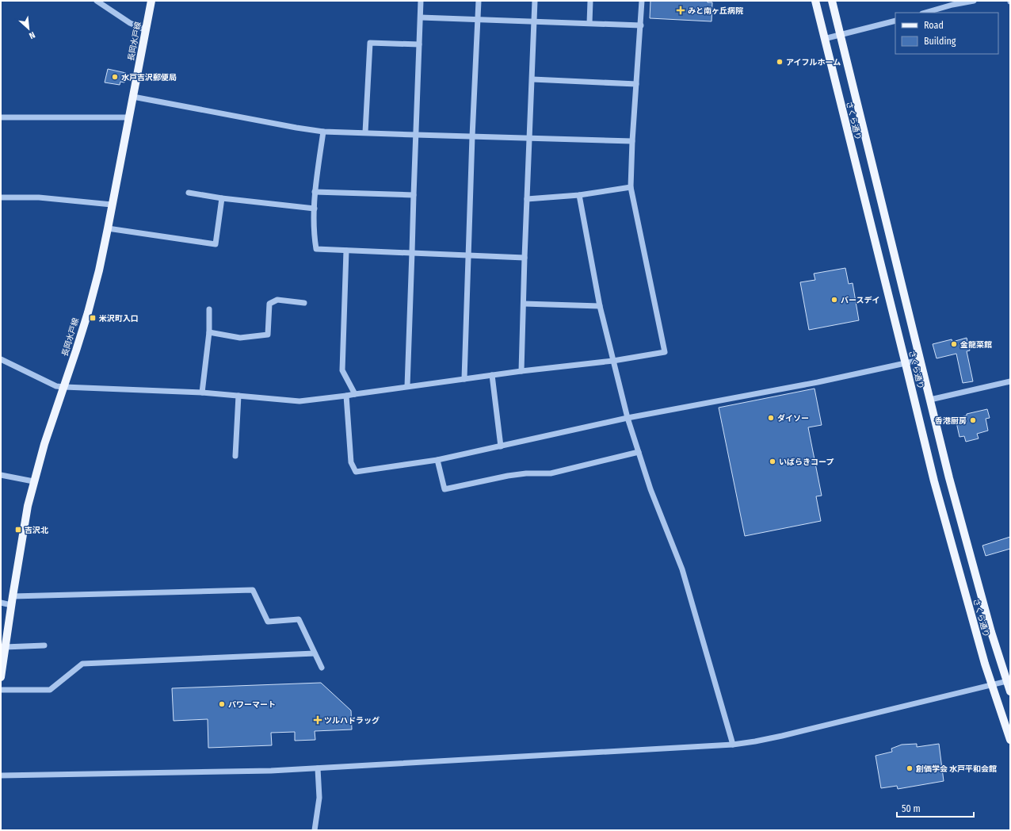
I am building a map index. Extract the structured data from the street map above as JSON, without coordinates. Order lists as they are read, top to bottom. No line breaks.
{"streets":{"main road":["長岡水戸線","さくら通り"]},"places":{"health":["みと南ヶ丘病院","ツルハドラッグ"],"other":["アイフルホーム","水戸吉沢郵便局","バースデイ","金龍菜館","ダイソー","香港厨房","いばらきコープ","パワーマート","創価学会 水戸平和会館"],"transit":["米沢町入口","吉沢北"]},"legend":["Road","Building"],"scale_bar":"50 m","north":"bottom right"}
